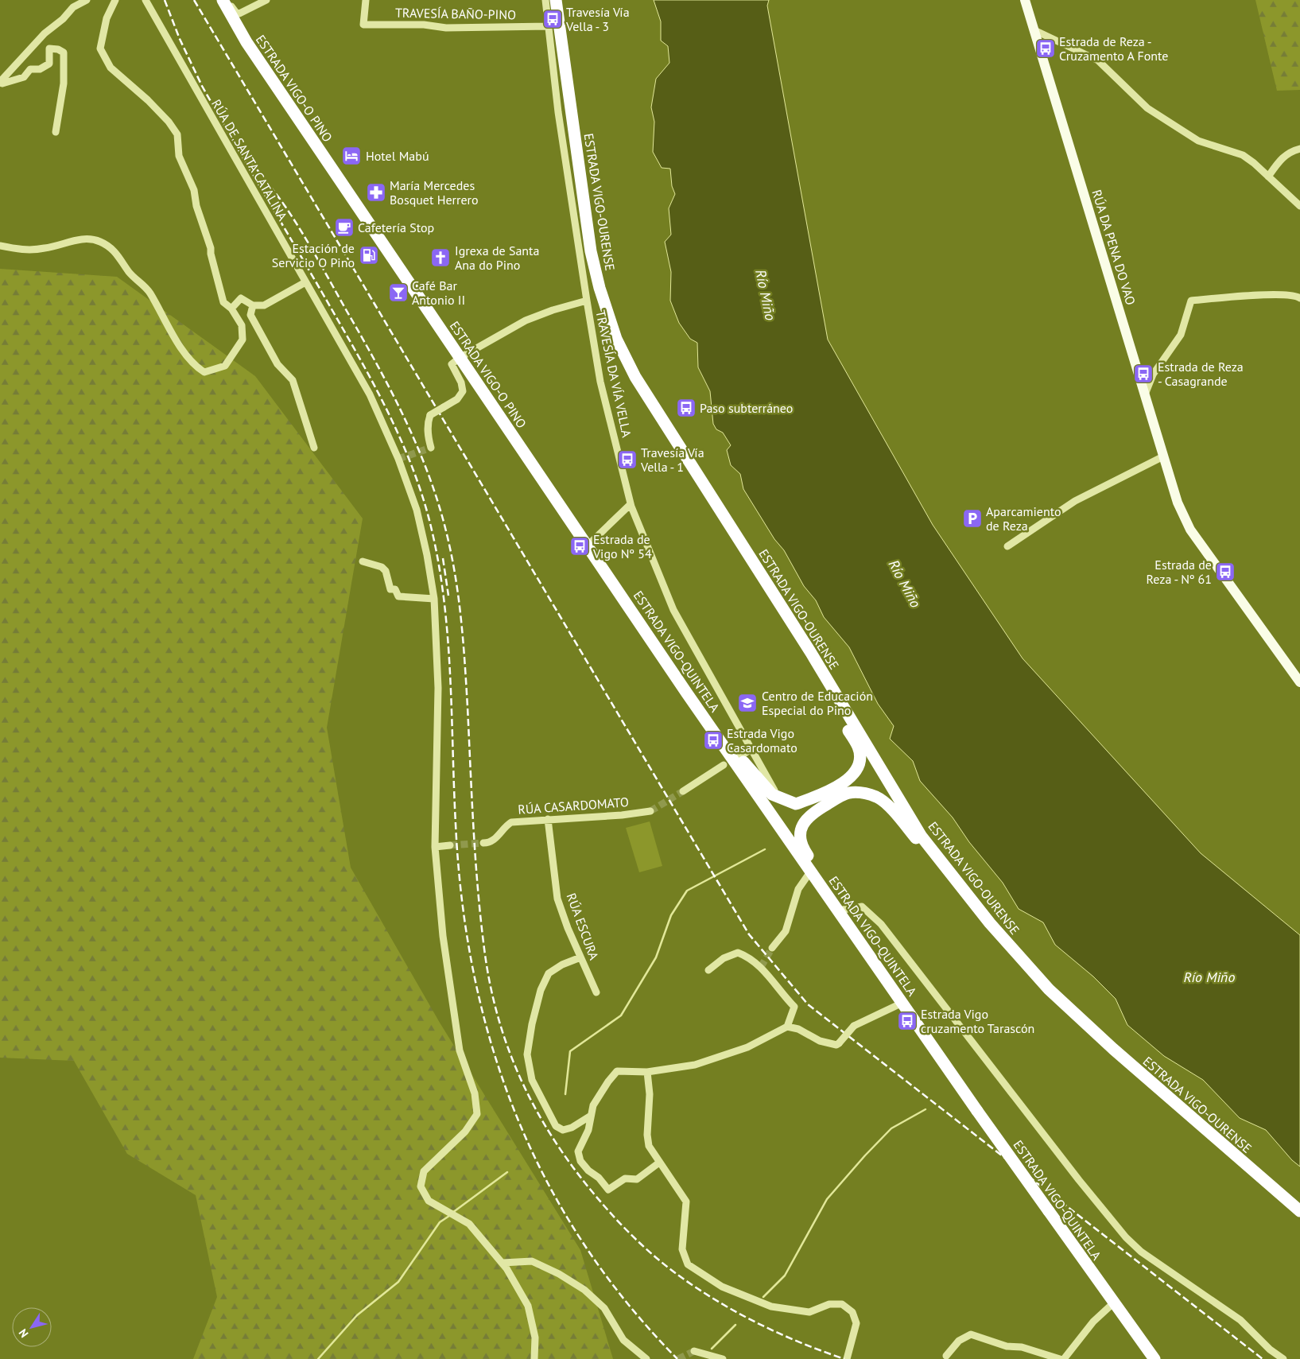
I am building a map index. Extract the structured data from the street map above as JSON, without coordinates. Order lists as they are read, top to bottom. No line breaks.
{"streets":{"highway":["ESTRADA VIGO-O PINO","ESTRADA VIGO-OURENSE","ESTRADA VIGO-QUINTELA"],"main road":["RÚA DA PENA DO VAO"],"street":["TRAVESÍA BAÑO-PINO","RÚA DE SANTA CATALINA","TRAVESÍA DA VÍA VELLA","RÚA CASARDOMATO","RÚA ESCURA"]},"crossings":[["TRAVESÍA BAÑO-PINO","TRAVESÍA DA VÍA VELLA"],["ESTRADA VIGO-O PINO","ESTRADA VIGO-QUINTELA"],["RÚA CASARDOMATO","RÚA ESCURA"]],"water":["Río Miño"],"places":{"bus stop":["Travesía Vía Vella - 3","Estrada de Reza - Cruzamento A Fonte","Estrada de Reza - Casagrande","Paso subterráneo","Travesía Vía Vella - 1","Estrada de Vigo Nº 54","Estrada de Reza - Nº 61","Estrada Vigo Casardomato","Estrada Vigo cruzamento Tarascón"],"hotel":["Hotel Mabú"],"pharmacy":["María Mercedes Bosquet Herrero"],"cafe":["Cafetería Stop"],"fuel station":["Estación de Servicio O Pino"],"church":["Igrexa de Santa Ana do Pino"],"bar":["Café Bar Antonio II"],"parking":["Aparcamiento de Reza"],"school or university":["Centro de Educación Especial do Pino"]},"north":"bottom left"}
